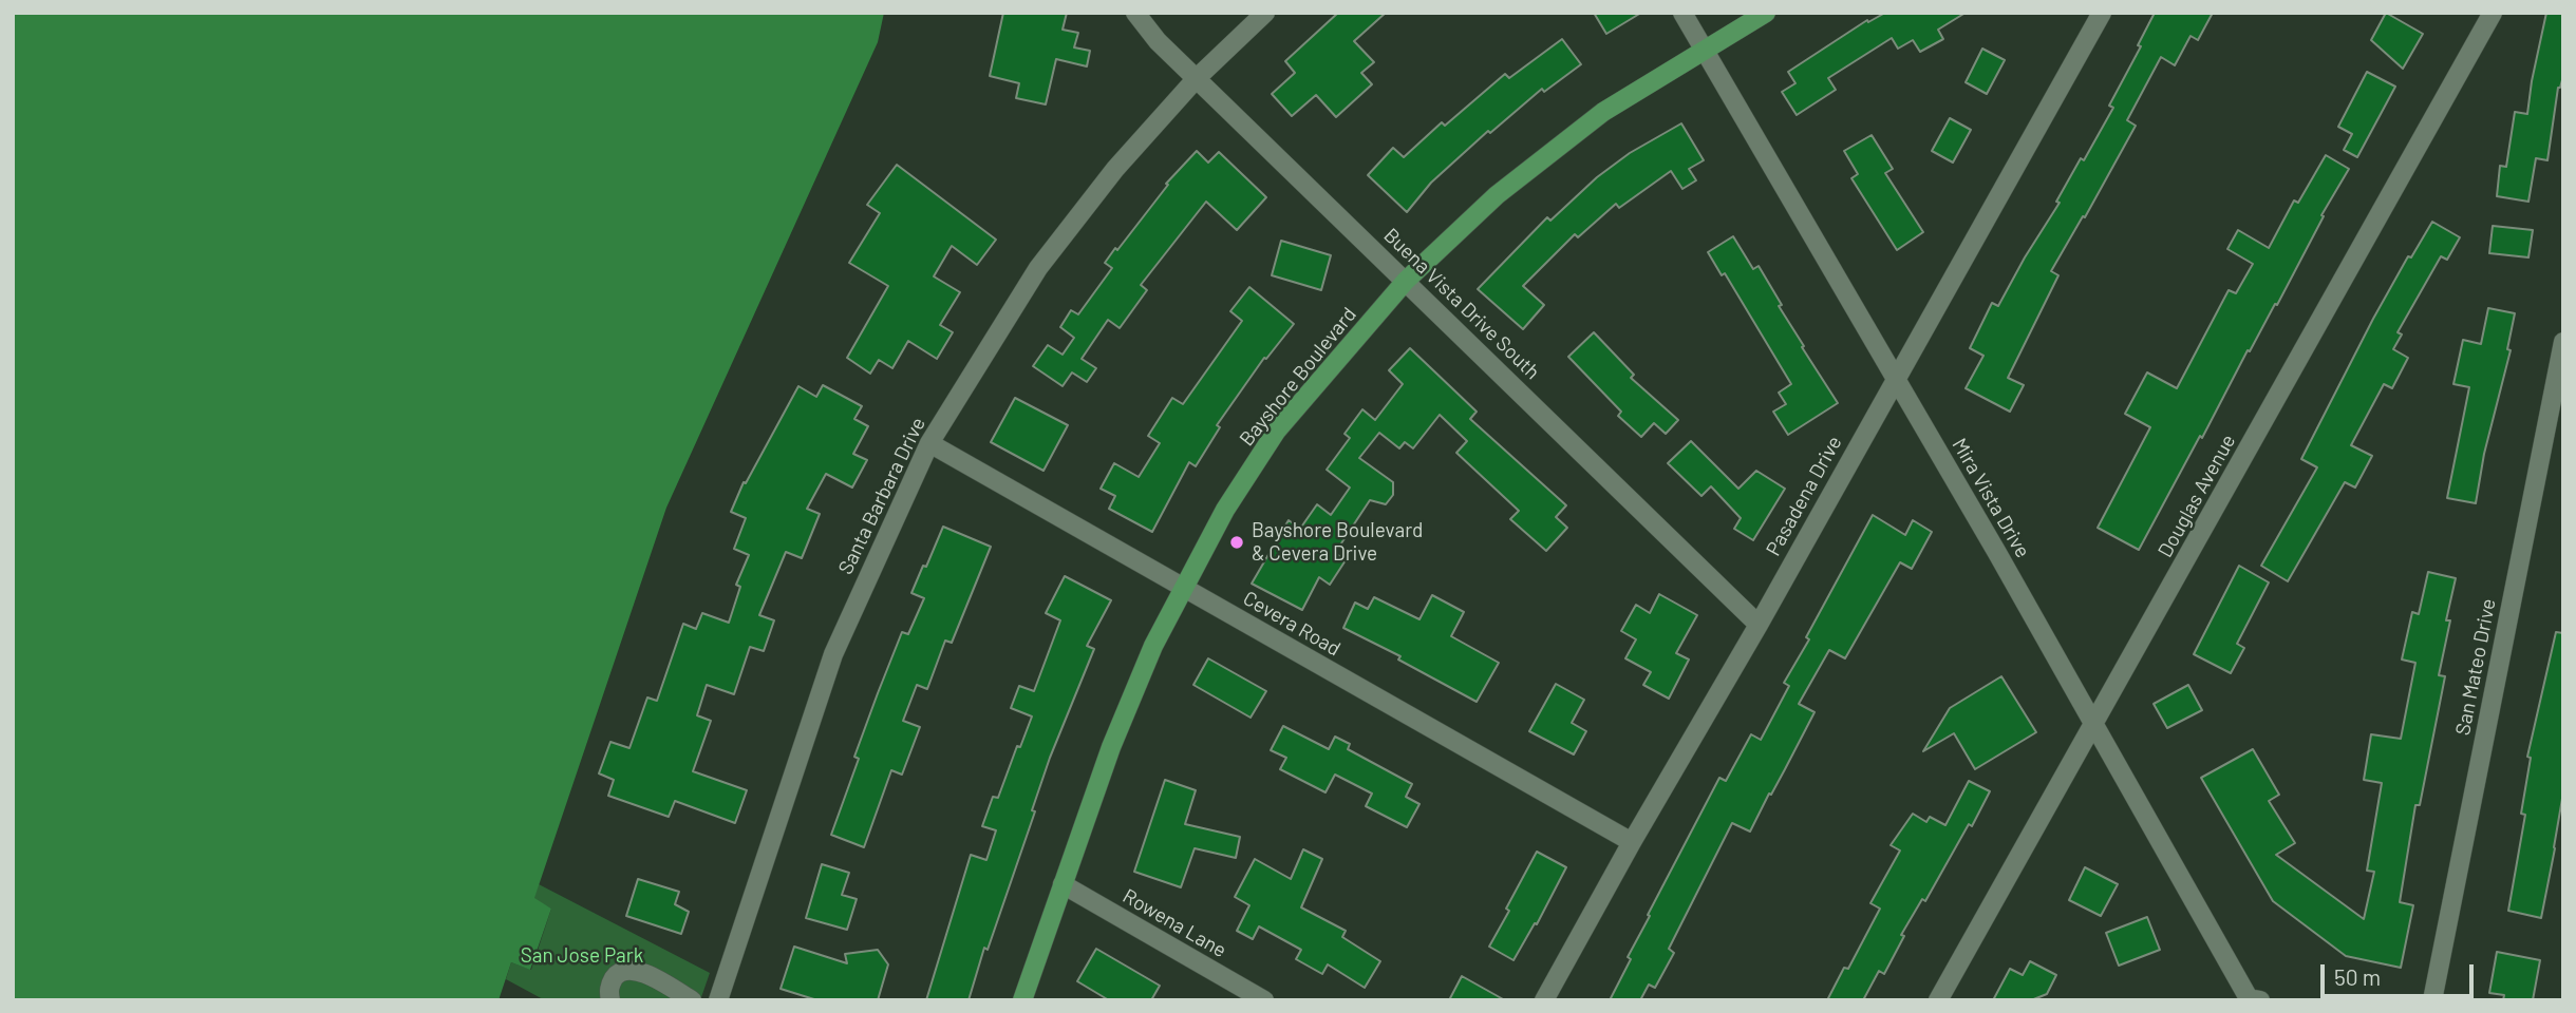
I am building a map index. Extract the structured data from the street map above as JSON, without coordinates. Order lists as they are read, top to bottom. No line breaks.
{"streets":{"main road":["Bayshore Boulevard"],"street":["Buena Vista Drive South","Santa Barbara Drive","Pasadena Drive","Douglas Avenue","Mira Vista Drive","Cevera Road","San Mateo Drive","Rowena Lane"]},"crossings":[["Buena Vista Drive South","Bayshore Boulevard"],["Buena Vista Drive South","Santa Barbara Drive"],["Buena Vista Drive South","Pasadena Drive"],["Bayshore Boulevard","Mira Vista Drive"],["Bayshore Boulevard","Cevera Road"],["Bayshore Boulevard","Rowena Lane"],["Santa Barbara Drive","Cevera Road"],["Pasadena Drive","Mira Vista Drive"],["Pasadena Drive","Cevera Road"],["Douglas Avenue","Mira Vista Drive"]],"parks":["San Jose Park"],"places":["Bayshore Boulevard & Cevera Drive"],"scale_bar":"50 m"}
